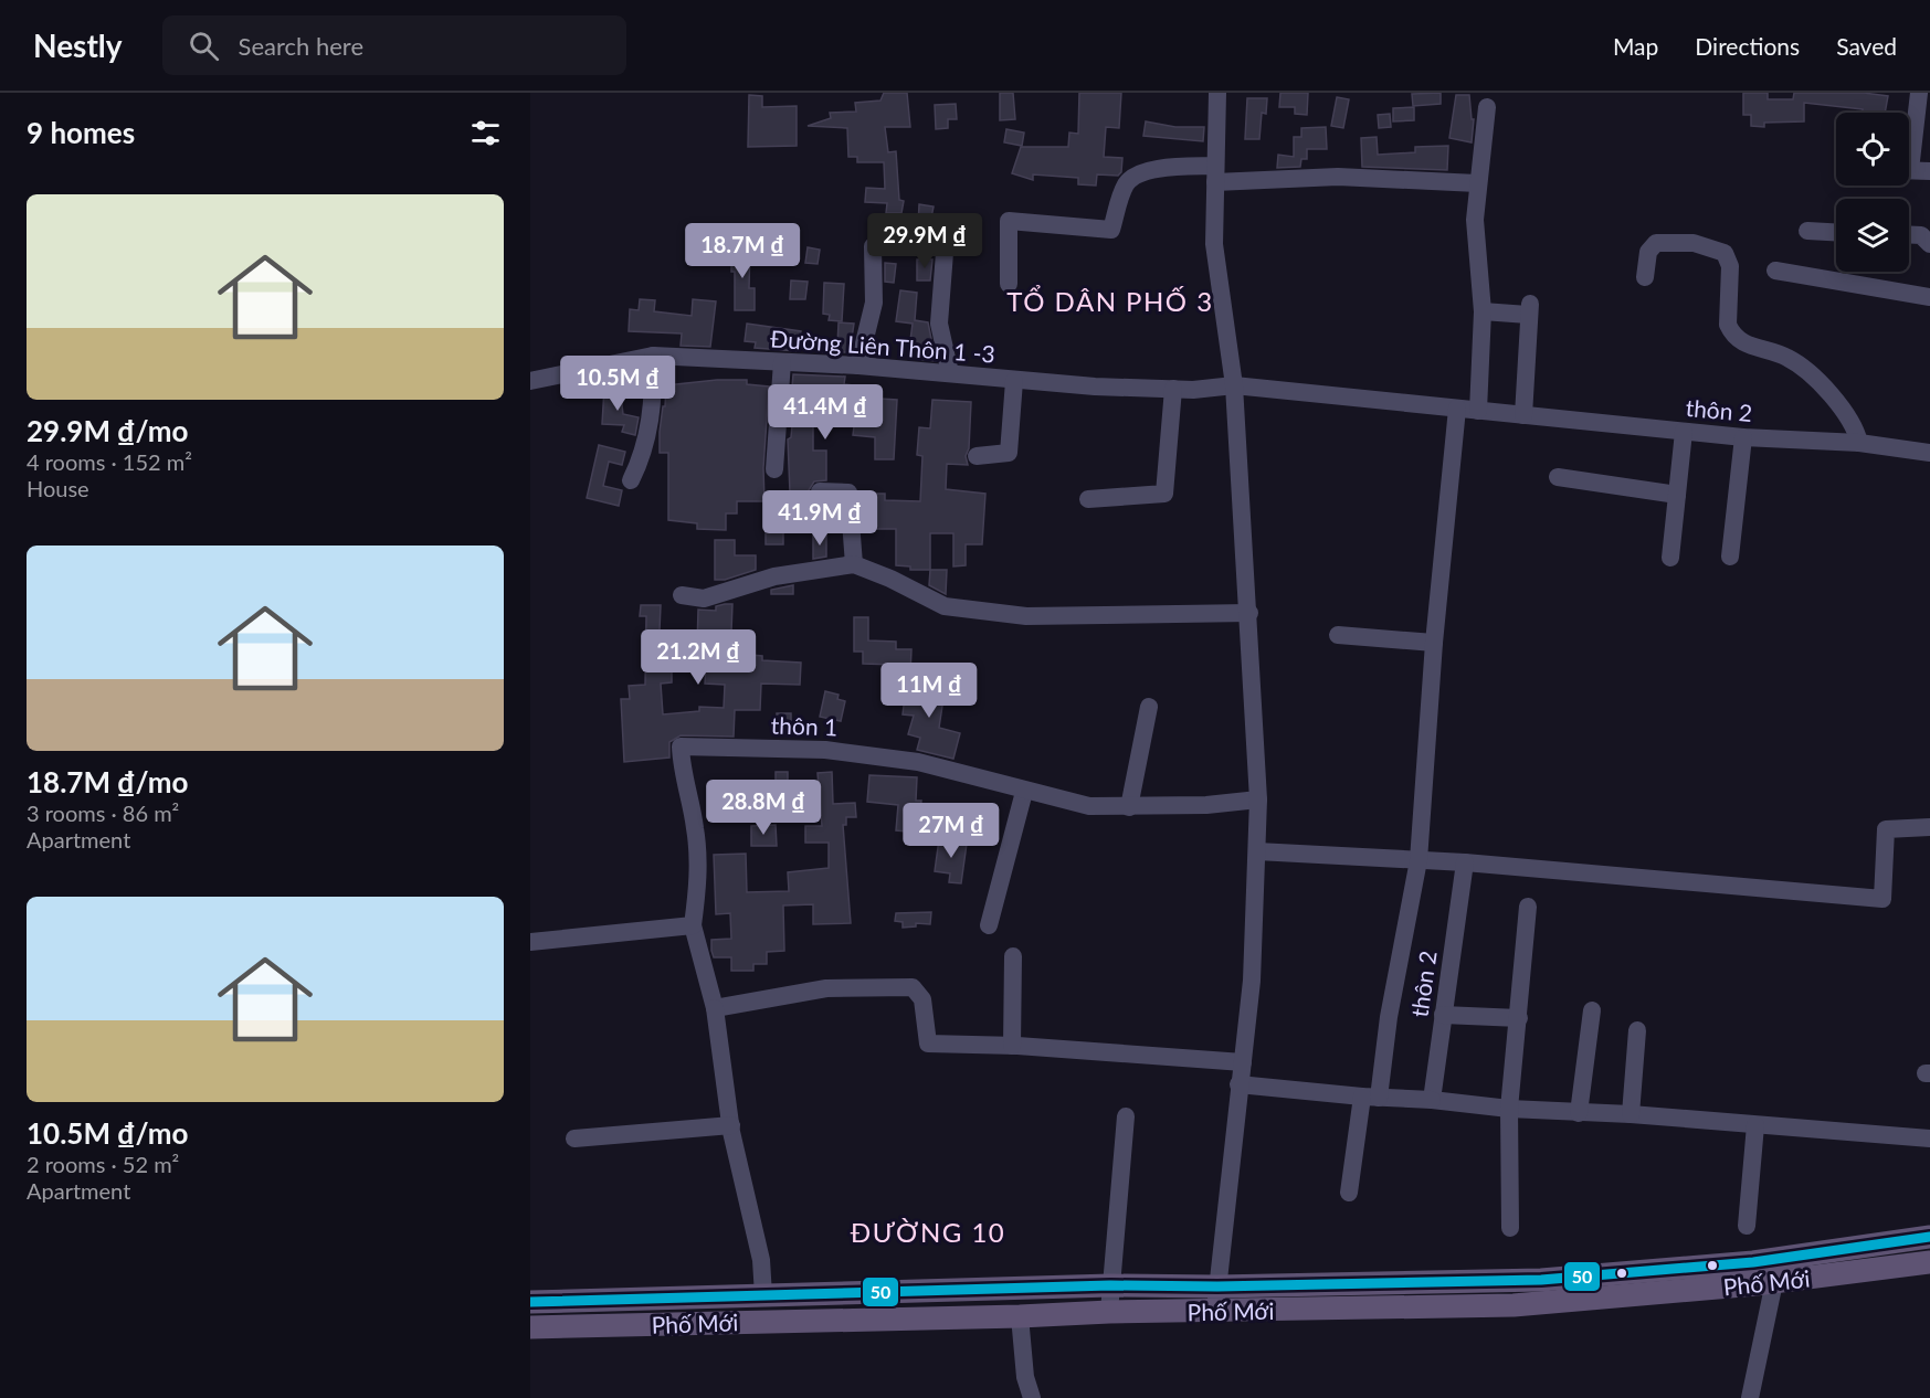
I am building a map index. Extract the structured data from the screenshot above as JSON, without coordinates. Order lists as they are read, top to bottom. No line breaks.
{"streets":{"main road":["Phố Mới"],"street":["Đường Liên Thôn 1 -3","thôn 2","thôn 1"]},"crossings":[["Đường Liên Thôn 1 -3","thôn 2"],["thôn 1","Phố Mới"]],"districts":["TỔ DÂN PHỐ 3","ĐƯỜNG 10"],"lines":["transit line 50"],"page":{"header":"Nestly","search":"Search here","nav":["Map","Directions","Saved"],"heading":"9 homes","list":[{"name":"29.9M ₫/mo","note":"4 rooms · 152 m² · House"},{"name":"18.7M ₫/mo","note":"3 rooms · 86 m² · Apartment"},{"name":"10.5M ₫/mo","note":"2 rooms · 52 m² · Apartment"}],"price":["29.9M ₫","18.7M ₫","10.5M ₫","41.4M ₫","41.9M ₫","21.2M ₫","11M ₫","28.8M ₫","27M ₫"]}}
